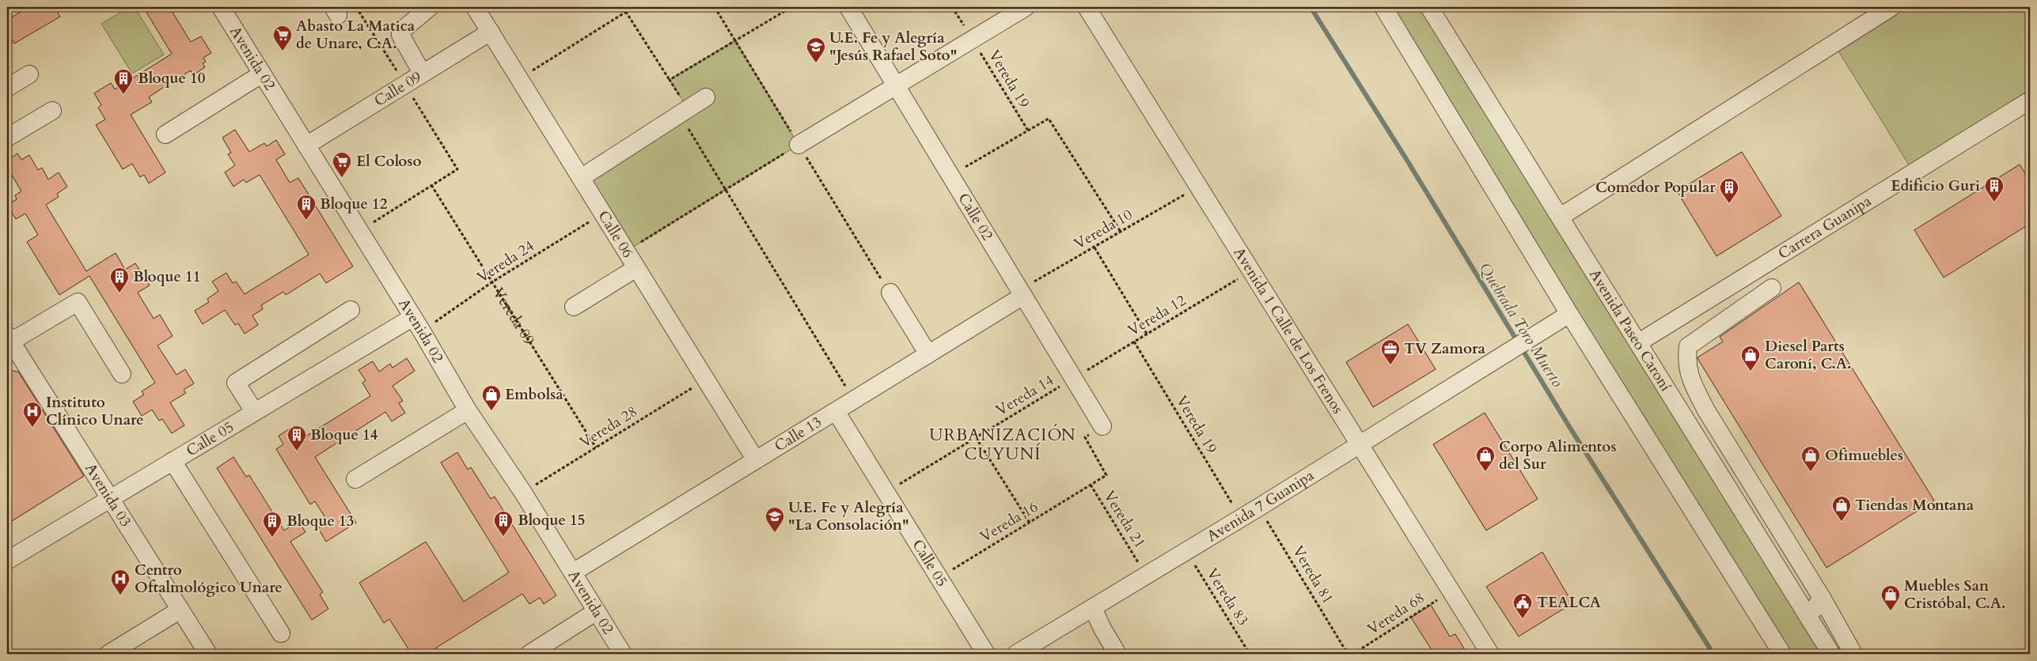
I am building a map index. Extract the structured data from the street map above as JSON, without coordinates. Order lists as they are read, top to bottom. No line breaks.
{"streets":{"street":["Avenida 02","Calle 09","Calle 02","Carrera Guanipa","Calle 06","Avenida Paseo Caroní","Avenida 1 Calle de Los Frenos","Calle 13","Calle 05","Avenida 03","Avenida 7 Guanipa"],"path":["Vereda 19","Vereda 10","Vereda 24","Vereda 12","Vereda 09","Vereda 14","Vereda 28","Vereda 21","Vereda 16","Vereda 81","Vereda 83","Vereda 68"]},"crossings":[["Avenida 02","Calle 09"],["Avenida 02","Vereda 24"],["Avenida 02","Vereda 28"],["Avenida 02","Calle 13"],["Avenida 02","Calle 05"],["Vereda 19","Vereda 12"],["Vereda 19","Avenida 7 Guanipa"],["Calle 09","Calle 06"],["Calle 02","Vereda 10"],["Calle 02","Vereda 12"],["Calle 02","Vereda 14"],["Calle 02","Calle 13"],["Calle 02","Vereda 21"],["Carrera Guanipa","Avenida Paseo Caroní"],["Vereda 10","Avenida 1 Calle de Los Frenos"],["Vereda 10","Calle 13"],["Calle 06","Vereda 24"],["Calle 06","Vereda 28"],["Calle 06","Calle 13"],["Vereda 24","Vereda 09"],["Vereda 24","Calle 05"],["Vereda 12","Avenida 1 Calle de Los Frenos"],["Vereda 12","Vereda 14"],["Vereda 09","Vereda 28"],["Avenida 1 Calle de Los Frenos","Avenida 7 Guanipa"],["Avenida 1 Calle de Los Frenos","Vereda 68"],["Vereda 14","Calle 05"],["Calle 13","Calle 05"],["Calle 05","Avenida 03"],["Calle 05","Vereda 16"],["Avenida 7 Guanipa","Vereda 21"],["Avenida 7 Guanipa","Vereda 81"],["Avenida 7 Guanipa","Vereda 83"],["Vereda 21","Vereda 16"]],"districts":["URBANIZACIÓN CUYUNÍ"],"water":["Quebrada Toro Muerto"],"places":{"supermarket":["Abasto La Matica de Unare, C.A.","El Coloso"],"school or university":["U.E. Fe y Alegría \"Jesús Rafael Soto\"","U.E. Fe y Alegría \"La Consolación\""],"building":["Bloque 10","Edificio Guri","Comedor Popular","Bloque 12","Bloque 11","Bloque 14","Bloque 15","Bloque 13"],"office":["TV Zamora"],"shop":["Diesel Parts Caroní, C.A.","Embolsa","Corpo Alimentos del Sur","Ofimuebles","Tiendas Montana","Muebles San Cristóbal, C.A."],"hospital":["Instituto Clínico Unare","Centro Oftalmológico Unare"],"public building":["TEALCA"]}}
